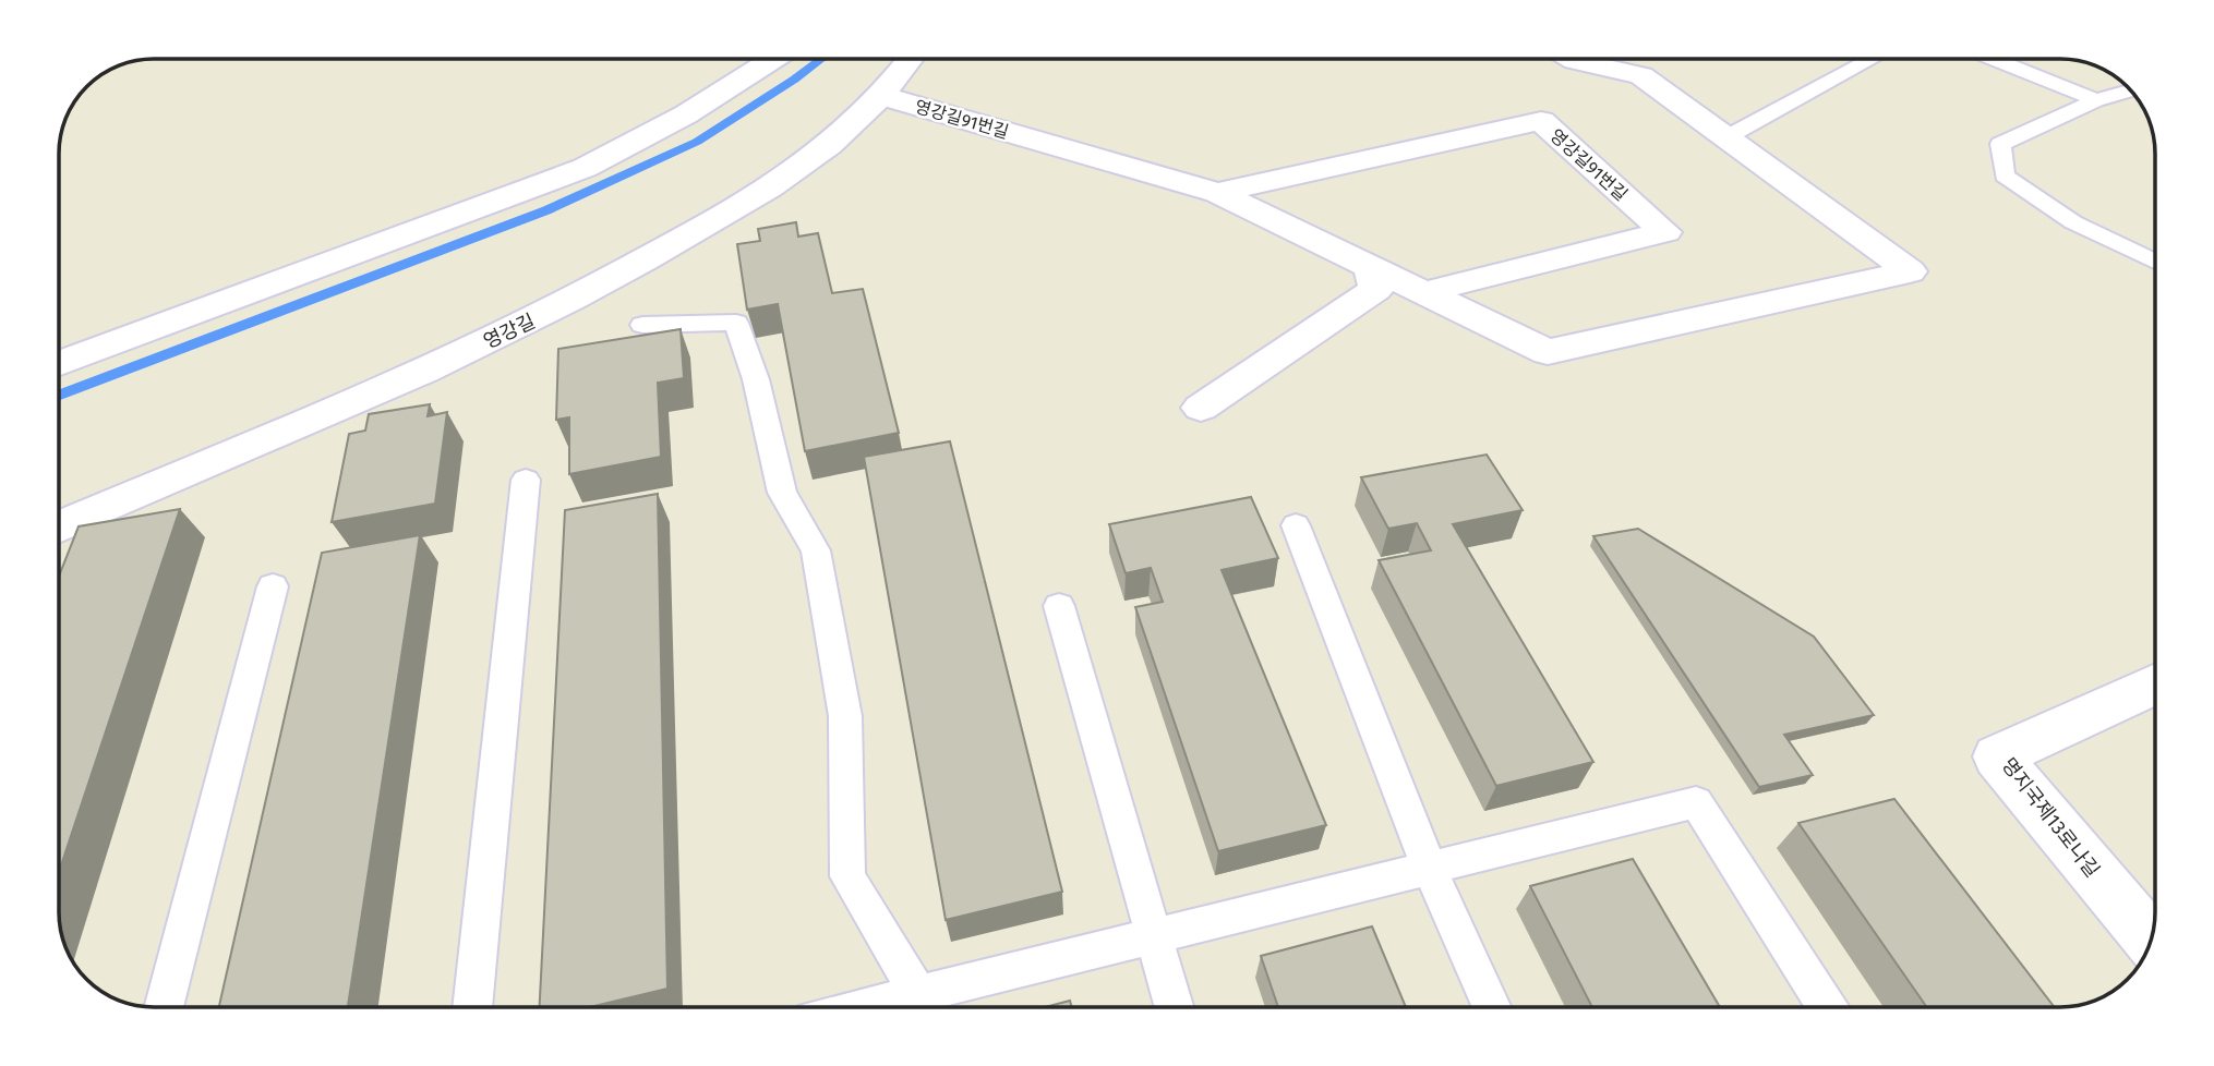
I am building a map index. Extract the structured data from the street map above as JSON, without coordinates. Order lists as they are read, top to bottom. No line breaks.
{"streets":{"street":["영강길91번길","영강길","명지국제13로나길"]},"crossings":[["영강길91번길","영강길"]]}
